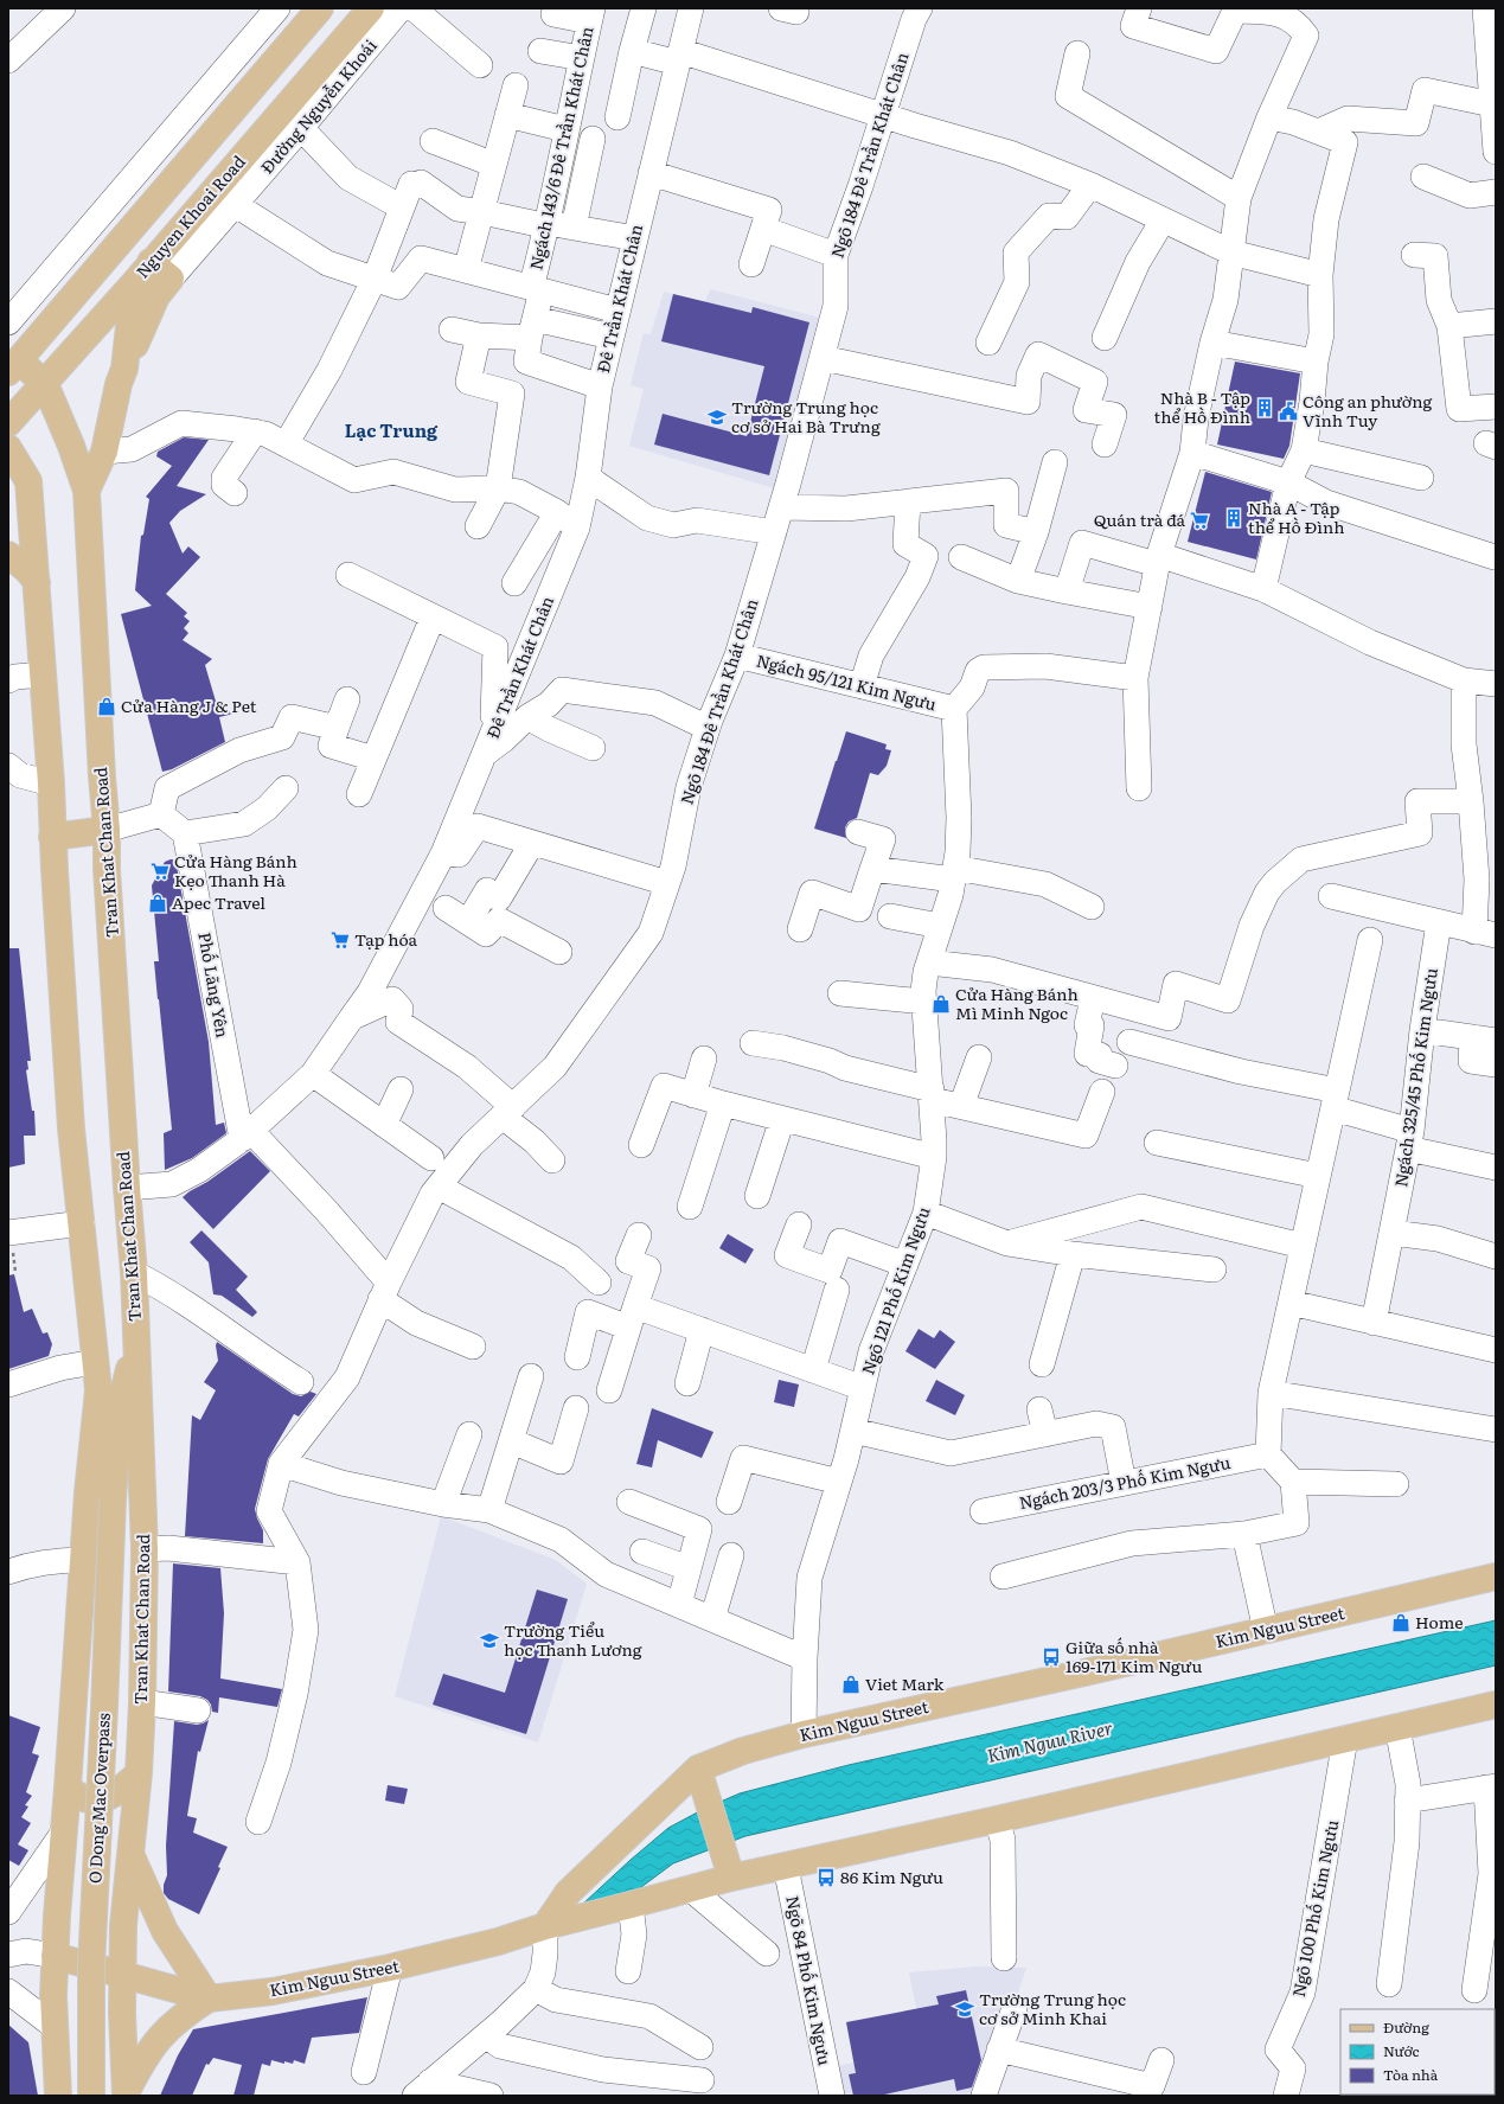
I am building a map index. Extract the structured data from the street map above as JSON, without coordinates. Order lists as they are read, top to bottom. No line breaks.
{"streets":{"main road":["Nguyen Khoai Road","Tran Khat Chan Road","Kim Nguu Street","O Dong Mac Overpass"],"street":["Đường Nguyễn Khoái","Ngách 143/6 Đê Trần Khát Chân","Ngõ 184 Đê Trần Khát Chân","Đê Trần Khát Chân","Ngách 95/121 Kim Ngưu","Phố Lãng Yên","Ngách 325/45 Phố Kim Ngưu","Ngõ 121 Phố Kim Ngưu","Ngách 203/3 Phố Kim Ngưu","Ngõ 100 Phố Kim Ngưu","Ngõ 84 Phố Kim Ngưu"]},"crossings":[["Đường Nguyễn Khoái","Nguyen Khoai Road"],["Ngách 143/6 Đê Trần Khát Chân","Đê Trần Khát Chân"],["Ngõ 184 Đê Trần Khát Chân","Ngách 95/121 Kim Ngưu"],["Nguyen Khoai Road","Tran Khat Chan Road"],["Đê Trần Khát Chân","Tran Khat Chan Road"],["Đê Trần Khát Chân","Phố Lãng Yên"],["Ngách 95/121 Kim Ngưu","Ngõ 121 Phố Kim Ngưu"],["Tran Khat Chan Road","Kim Nguu Street"],["Tran Khat Chan Road","O Dong Mac Overpass"],["Ngõ 121 Phố Kim Ngưu","Kim Nguu Street"],["Kim Nguu Street","Ngõ 100 Phố Kim Ngưu"],["Kim Nguu Street","Ngõ 84 Phố Kim Ngưu"]],"districts":["Lạc Trung"],"water":["Kim Nguu River"],"places":{"building":["Nhà B - Tập thể Hồ Đình","Nhà A - Tập thể Hồ Đình"],"public building":["Công an phường Vĩnh Tuy"],"school or university":["Trường Trung học cơ sở Hai Bà Trưng","Trường Tiểu học Thanh Lương","Trường Trung học cơ sở Minh Khai"],"supermarket":["Quán trà đá","Cửa Hàng Bánh Kẹo Thanh Hà","Tạp hóa"],"shop":["Cửa Hàng J & Pet","Apec Travel","Cửa Hàng Bánh Mì Minh Ngoc","Home","Viet Mark"],"bus stop":["Giữa số nhà 169-171 Kim Ngưu","86 Kim Ngưu"]},"legend":["Đường","Nước","Tòa nhà"]}
